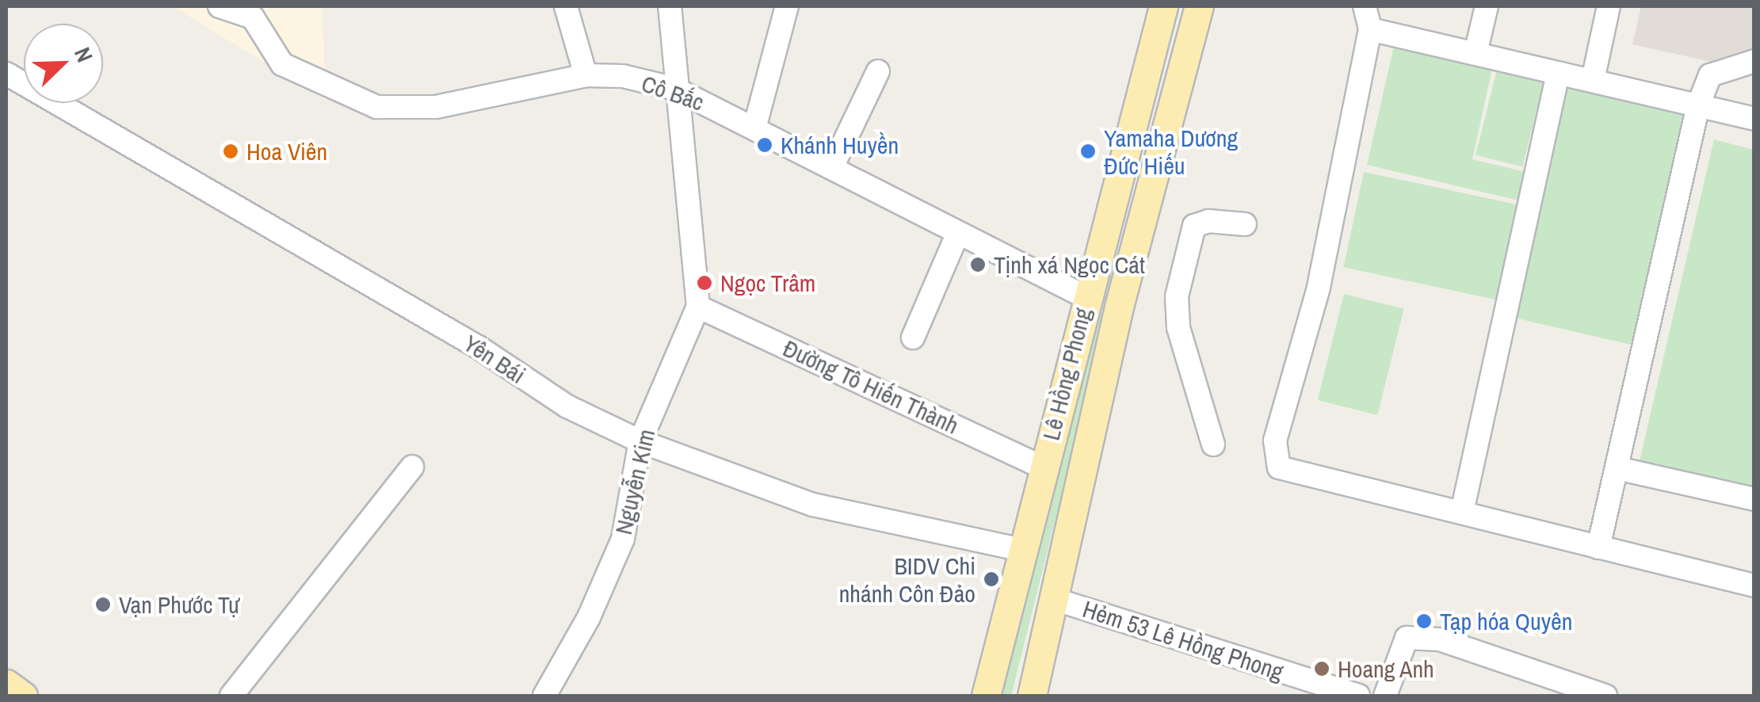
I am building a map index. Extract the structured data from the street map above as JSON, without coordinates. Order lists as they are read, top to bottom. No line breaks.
{"streets":{"main road":["Lê Hồng Phong"],"street":["Cô Bắc","Yên Bái","Đường Tô Hiến Thành","Nguyễn Kim","Hẻm 53 Lê Hồng Phong"]},"crossings":[["Cô Bắc","Lê Hồng Phong"],["Yên Bái","Lê Hồng Phong"],["Yên Bái","Nguyễn Kim"],["Lê Hồng Phong","Đường Tô Hiến Thành"],["Lê Hồng Phong","Hẻm 53 Lê Hồng Phong"],["Đường Tô Hiến Thành","Nguyễn Kim"]],"places":["Khánh Huyền","Hoa Viên","Yamaha Dương Đức Hiếu","Tịnh xá Ngọc Cát","Ngọc Trâm","BIDV Chi nhánh Côn Đảo","Vạn Phước Tự","Tạp hóa Quyên","Hoang Anh"],"north":"top right"}
